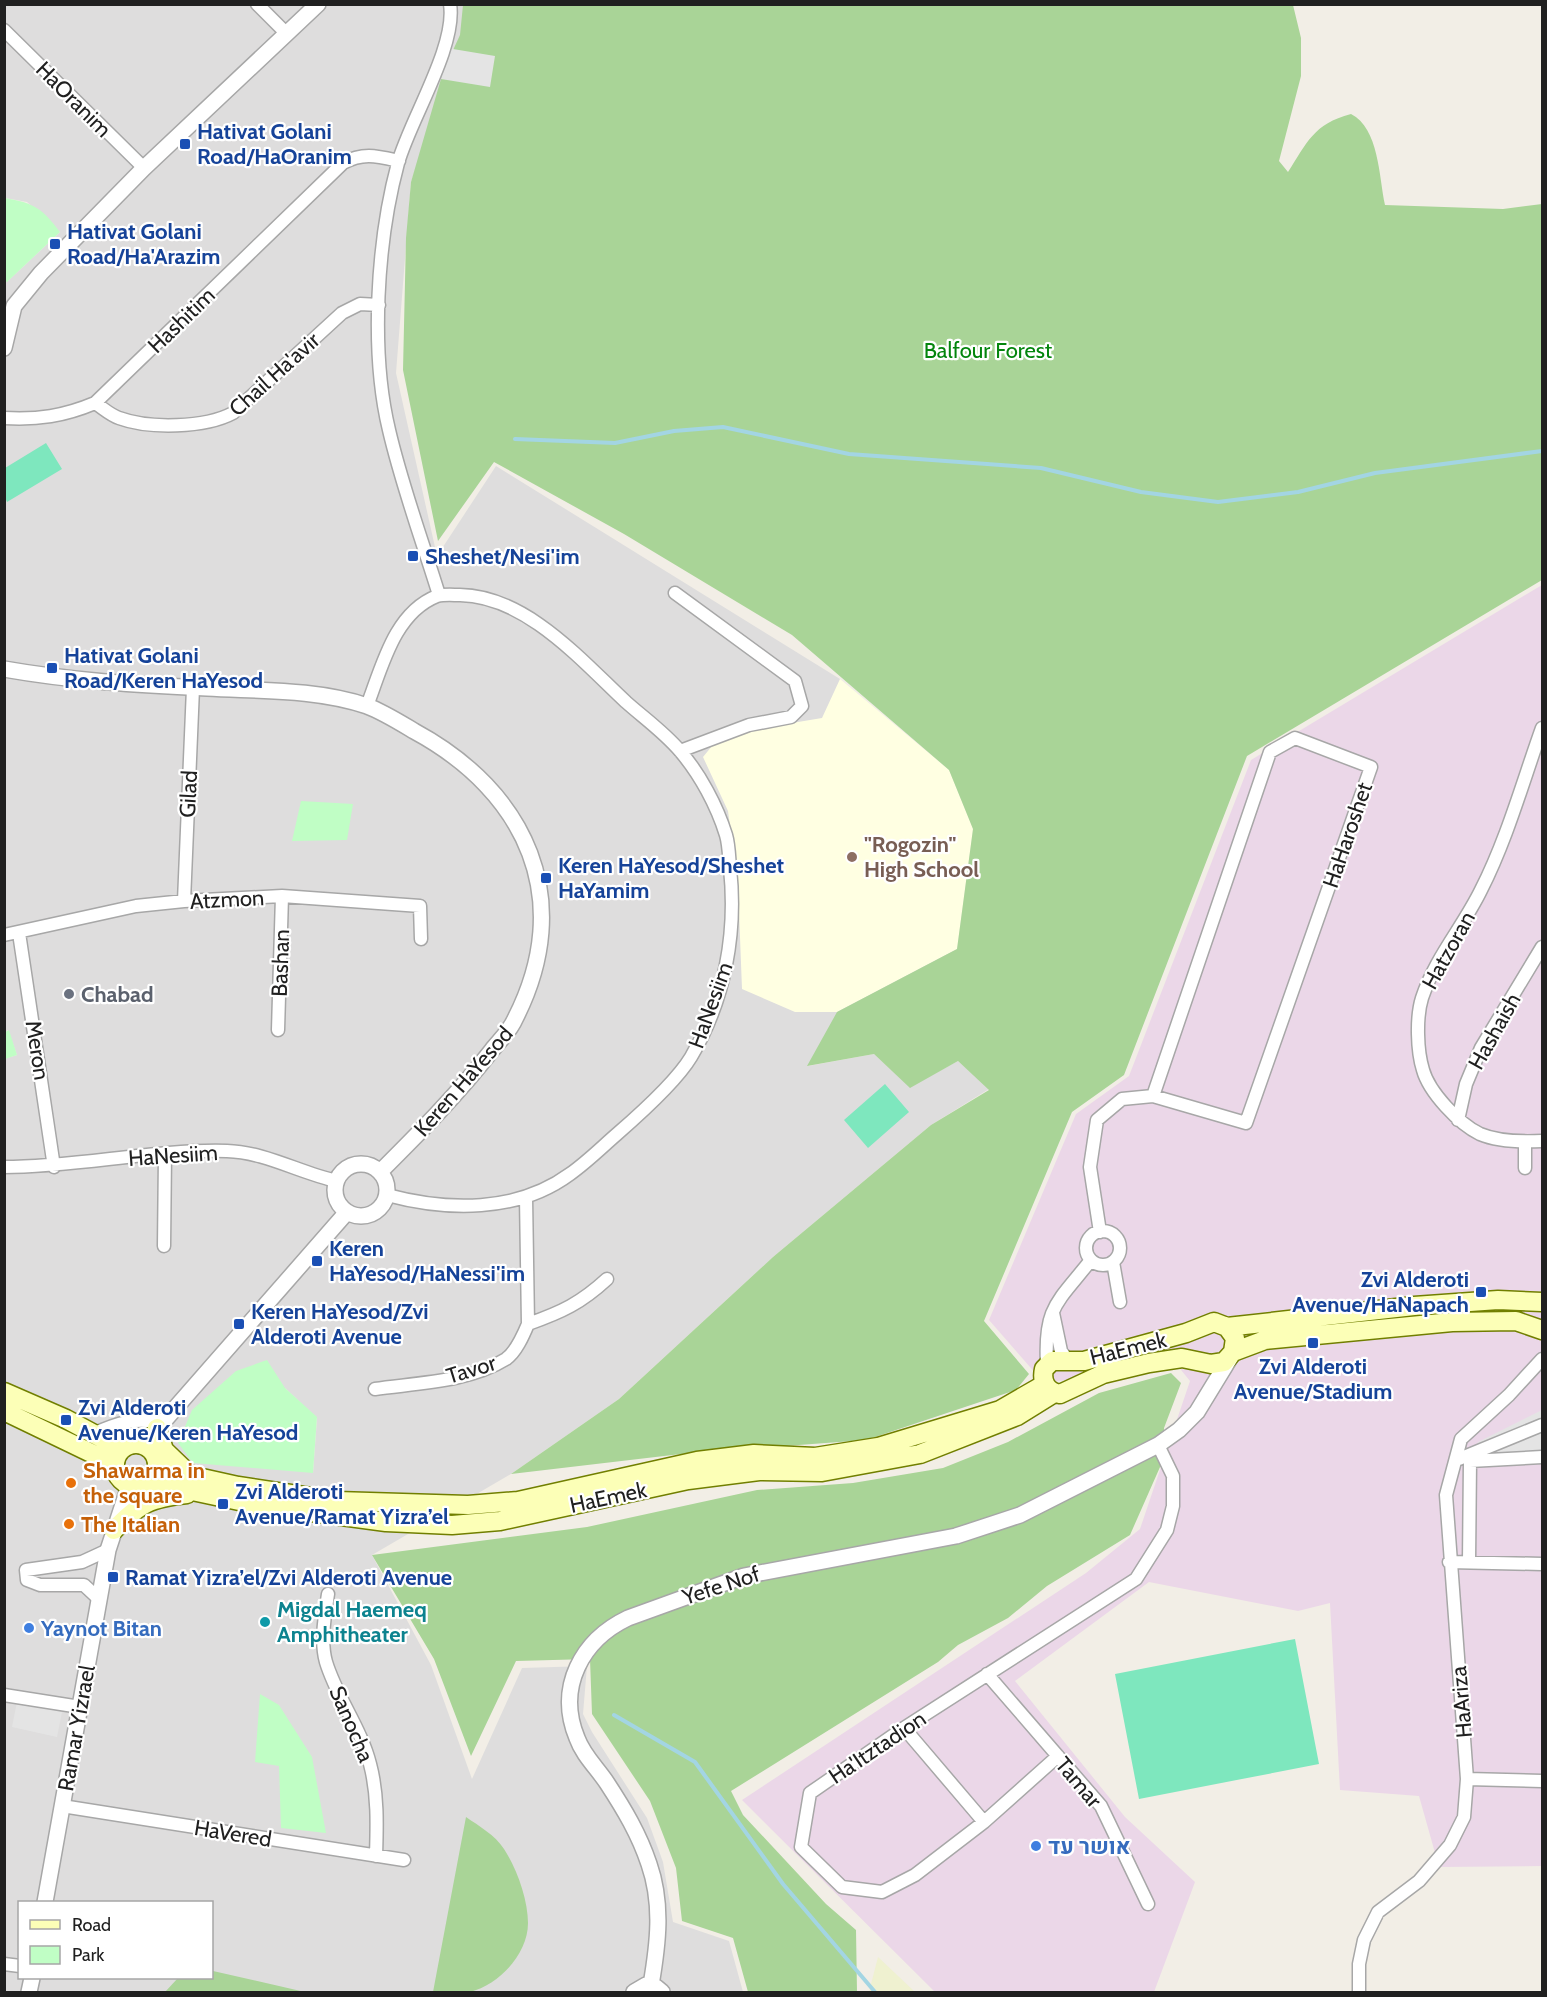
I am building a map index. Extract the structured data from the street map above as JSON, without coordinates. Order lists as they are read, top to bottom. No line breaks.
{"streets":{"main road":["HaEmek"],"street":["HaOranim","Hashitim","Chail Ha'avir","Gilad","HaHaroshet","Atzmon","Hatzoran","Bashan","HaNesiim","Hashaish","Meron","Keren HaYesod","Tavor","Yefe Nof","HaAriza","Sanocha","Ramar Yizrael","Ha'Itztadion","Tamar","HaVered"]},"crossings":[["Hashitim","Chail Ha'avir"],["Gilad","Atzmon"],["Gilad","Keren HaYesod"],["Atzmon","Bashan"],["Atzmon","Meron"],["Hatzoran","Hashaish"],["HaNesiim","Meron"],["HaNesiim","Keren HaYesod"],["HaEmek","Yefe Nof"],["HaEmek","Ramar Yizrael"],["Yefe Nof","Ha'Itztadion"],["Sanocha","HaVered"],["Ramar Yizrael","HaVered"],["Ha'Itztadion","Tamar"]],"parks":["Balfour Forest"],"places":{"transit":["Hativat Golani Road/HaOranim","Hativat Golani Road/Ha'Arazim","Sheshet/Nesi'im","Hativat Golani Road/Keren HaYesod","Keren HaYesod/Sheshet HaYamim","Keren HaYesod/HaNessi'im","Zvi Alderoti Avenue/HaNapach","Keren HaYesod/Zvi Alderoti Avenue","Zvi Alderoti Avenue/Stadium","Zvi Alderoti Avenue/Keren HaYesod","Zvi Alderoti Avenue/Ramat Yizra’el","Ramat Yizra’el/Zvi Alderoti Avenue"],"other":["\"Rogozin\" High School","Chabad","Shawarma in the square","The Italian","Migdal Haemeq Amphitheater","Yaynot Bitan","אושר עד"]},"legend":["Road","Park"]}
